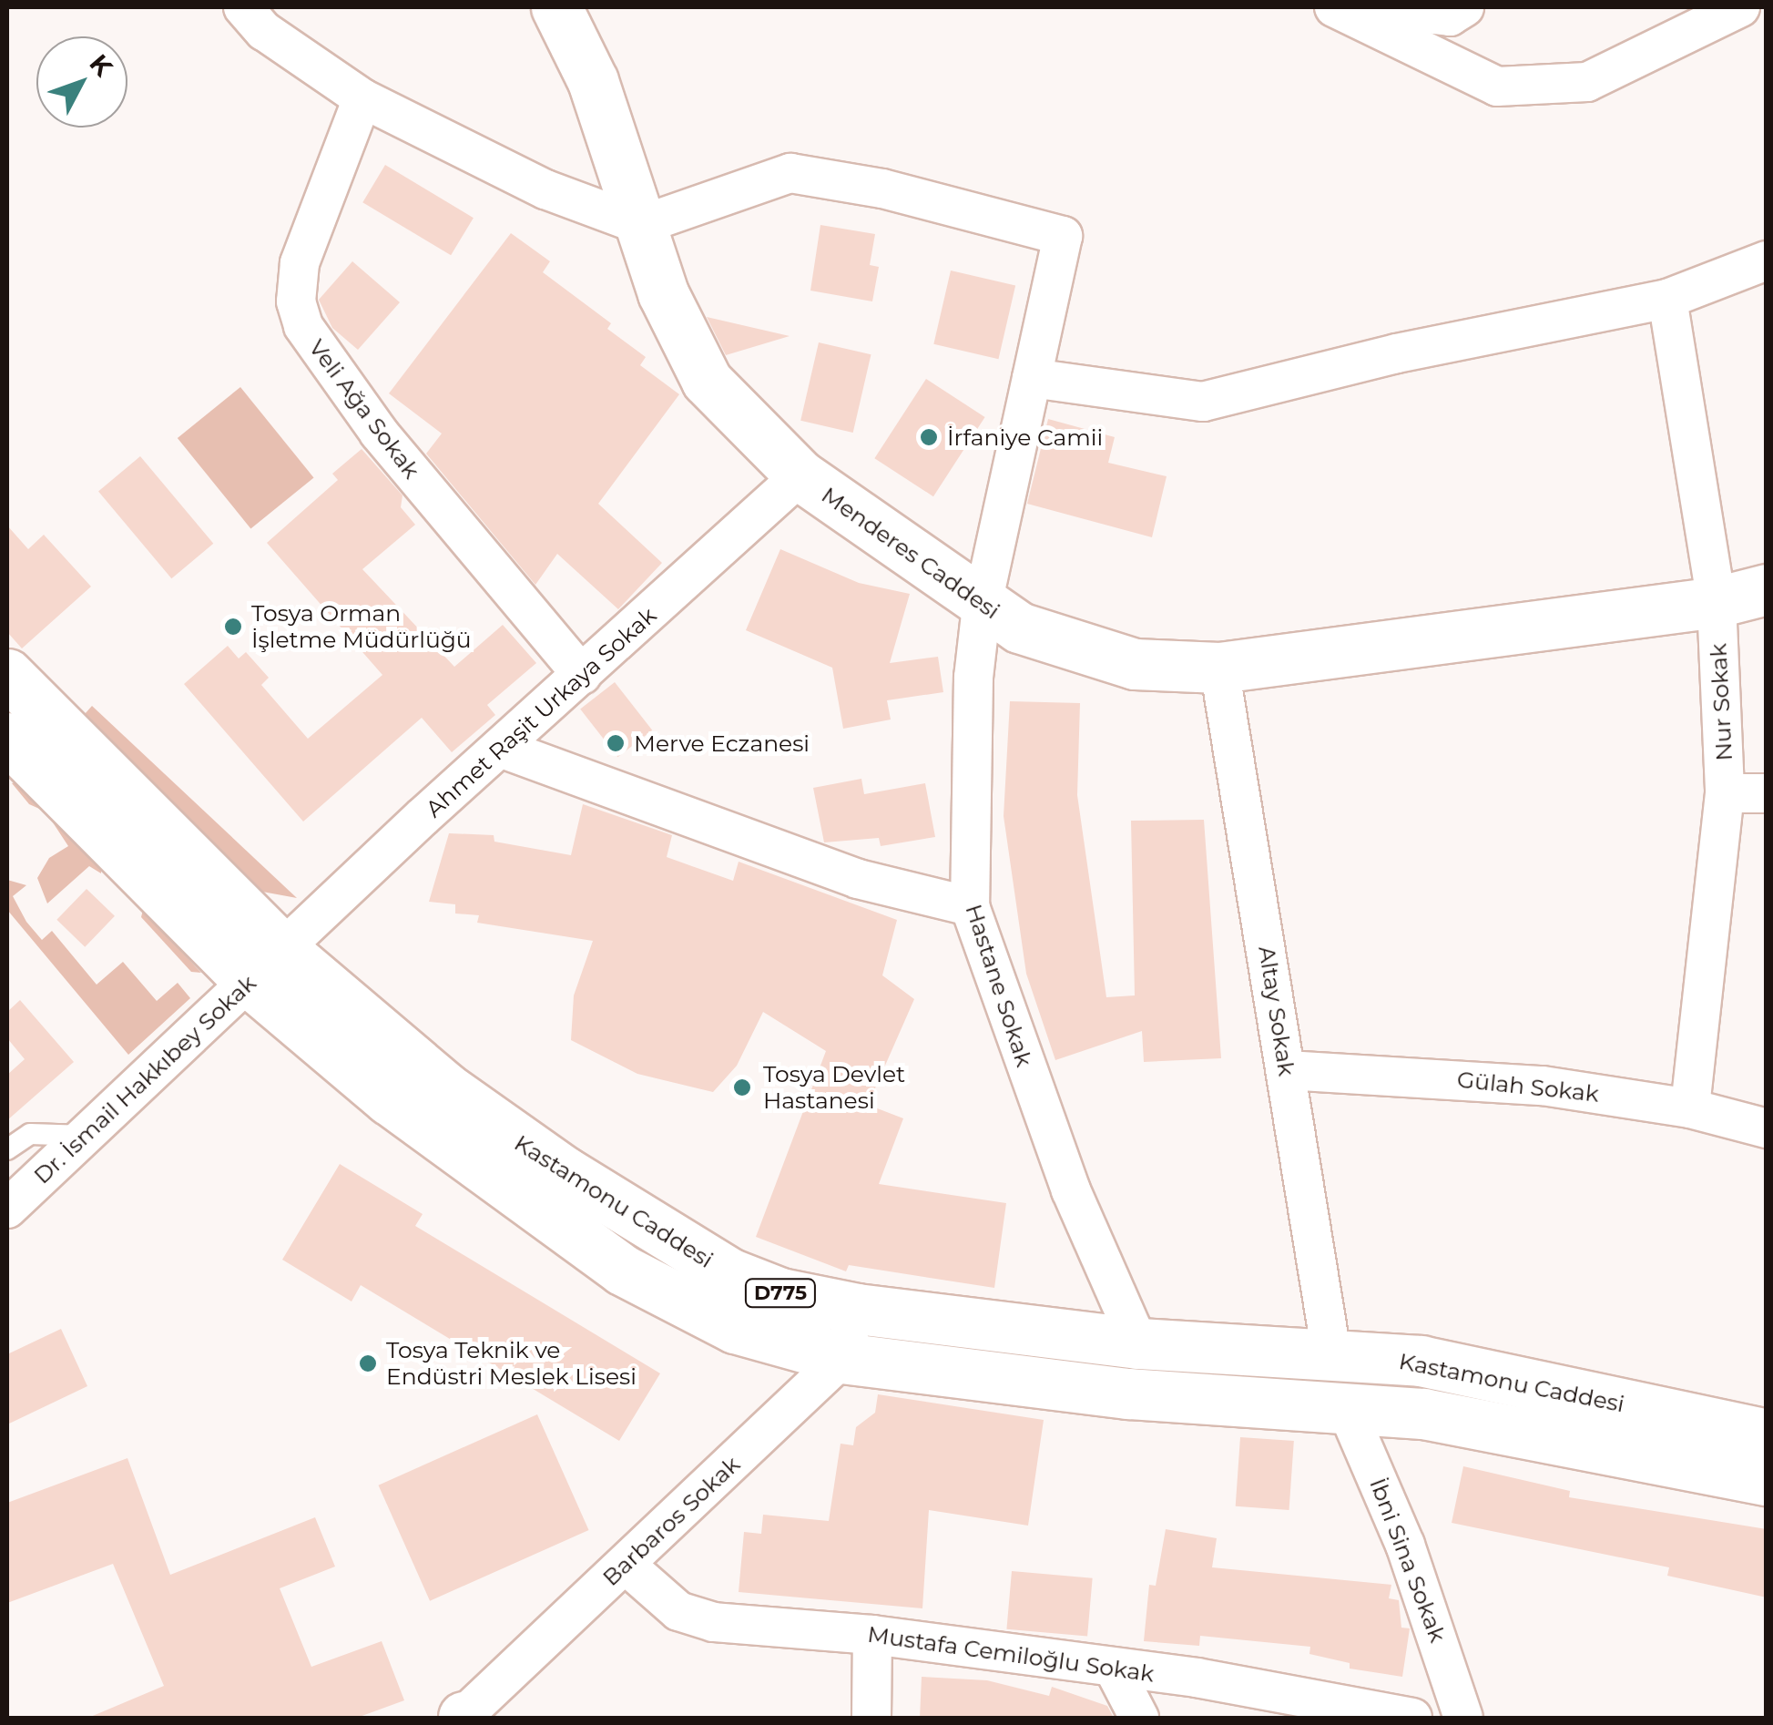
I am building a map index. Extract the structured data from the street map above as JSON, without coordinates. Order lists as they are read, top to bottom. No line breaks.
{"streets":{"main road":["Menderes Caddesi","Kastamonu Caddesi","D775"],"street":["Veli Ağa Sokak","Nur Sokak","Ahmet Raşit Urkaya Sokak","Hastane Sokak","Altay Sokak","Dr. İsmail Hakkıbey Sokak","Gülah Sokak","Barbaros Sokak","İbni Sina Sokak","Mustafa Cemiloğlu Sokak"]},"crossings":[["Veli Ağa Sokak","Ahmet Raşit Urkaya Sokak"],["Menderes Caddesi","Nur Sokak"],["Menderes Caddesi","Ahmet Raşit Urkaya Sokak"],["Menderes Caddesi","Hastane Sokak"],["Menderes Caddesi","Altay Sokak"],["Nur Sokak","Gülah Sokak"],["Ahmet Raşit Urkaya Sokak","Dr. İsmail Hakkıbey Sokak"],["Ahmet Raşit Urkaya Sokak","Kastamonu Caddesi"],["Hastane Sokak","Kastamonu Caddesi"],["Altay Sokak","Gülah Sokak"],["Altay Sokak","Kastamonu Caddesi"],["Dr. İsmail Hakkıbey Sokak","Kastamonu Caddesi"],["Kastamonu Caddesi","Barbaros Sokak"],["Kastamonu Caddesi","İbni Sina Sokak"],["Barbaros Sokak","Mustafa Cemiloğlu Sokak"]],"places":["İrfaniye Camii","Tosya Orman İşletme Müdürlüğü","Merve Eczanesi","Tosya Devlet Hastanesi","Tosya Teknik ve Endüstri Meslek Lisesi"],"north":"top right"}
